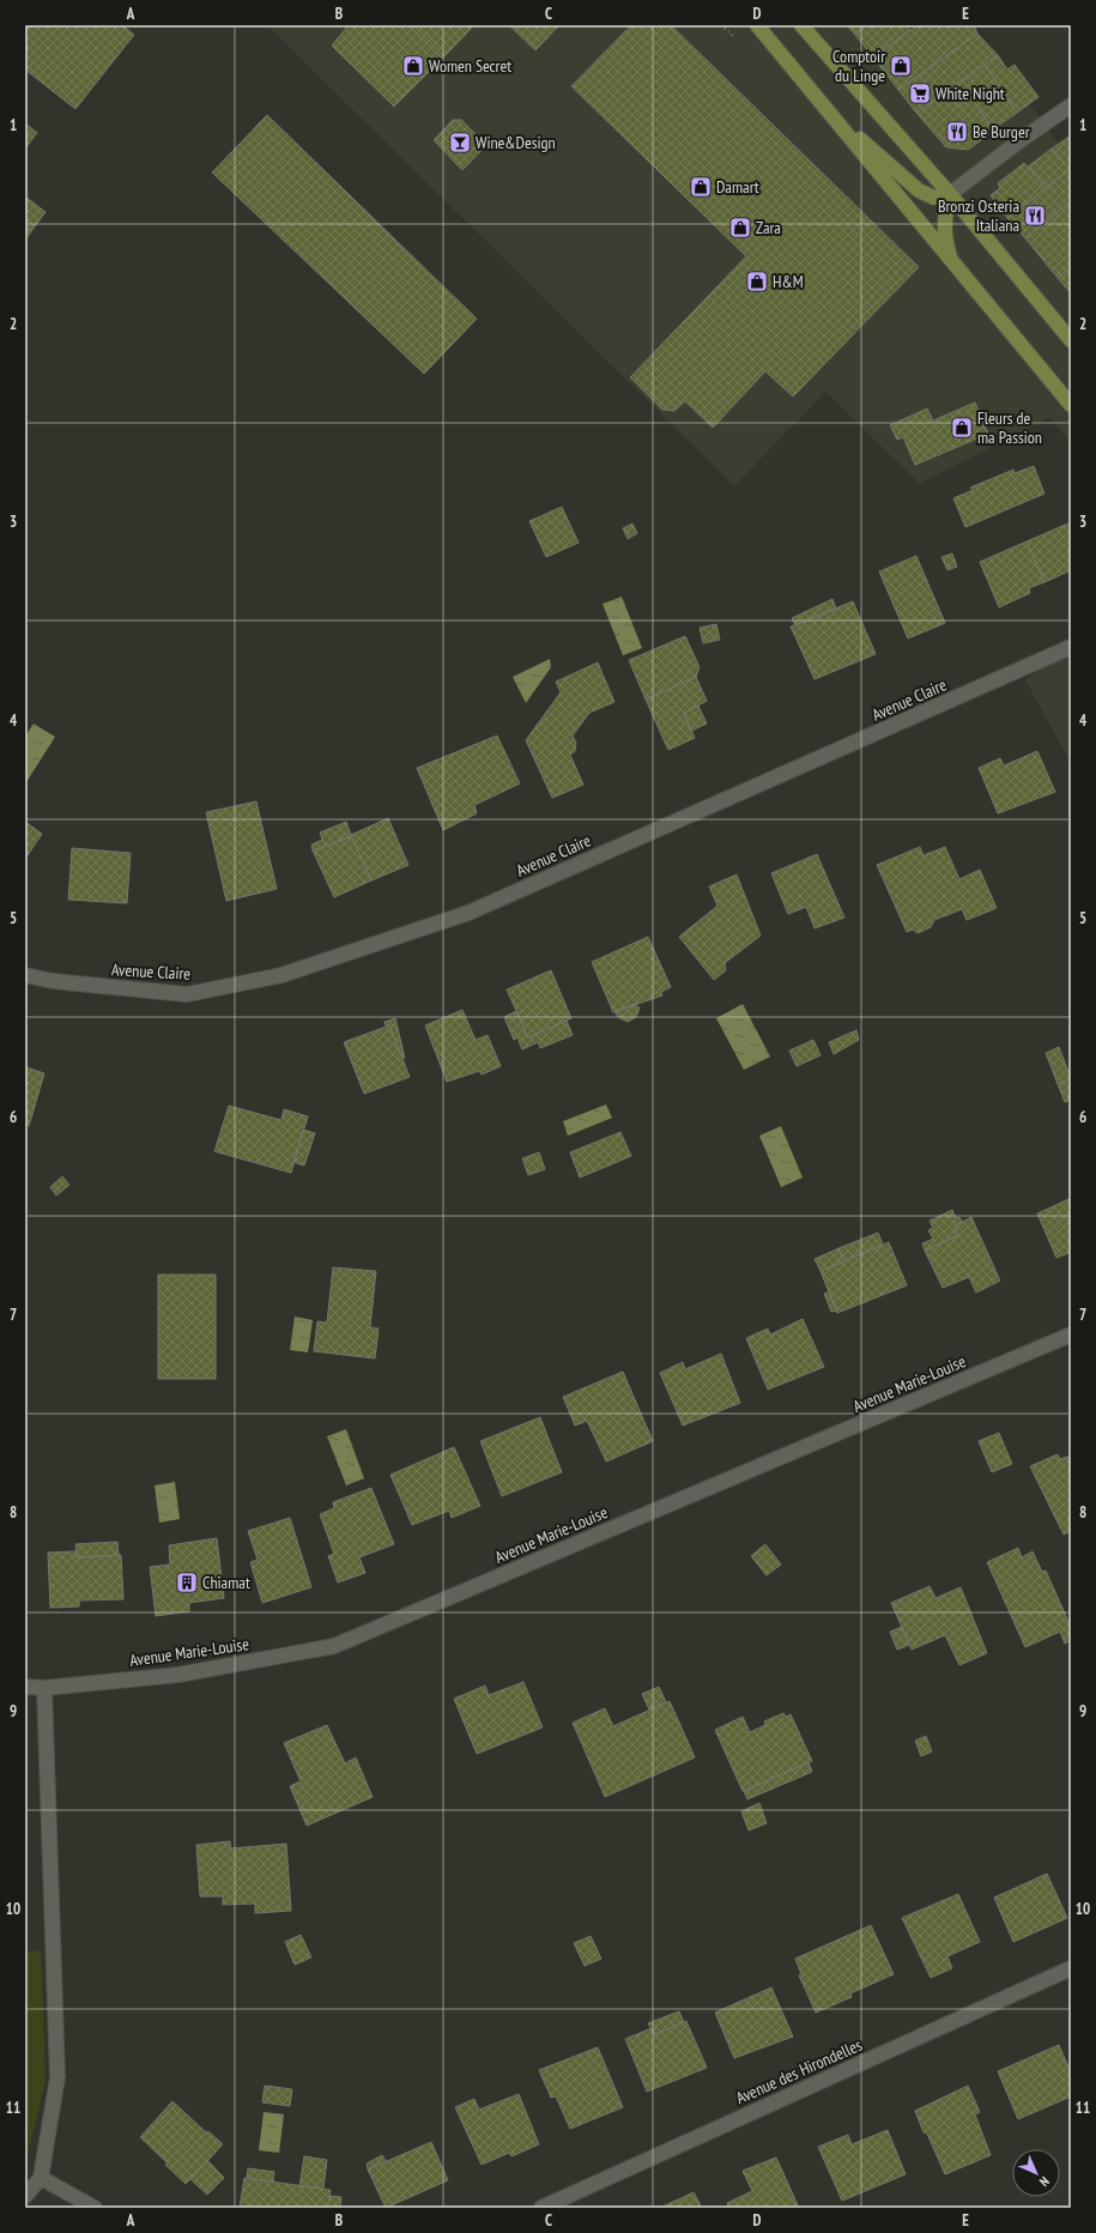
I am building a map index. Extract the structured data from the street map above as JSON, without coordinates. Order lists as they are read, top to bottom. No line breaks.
{"streets":{"street":["Avenue Claire","Avenue Marie-Louise","Avenue des Hirondelles"]},"places":{"shop":["Women Secret","Comptoir du Linge","Damart","Zara","H&M","Fleurs de ma Passion"],"supermarket":["White Night"],"restaurant":["Be Burger","Bronzi Osteria Italiana"],"bar":["Wine&Design"],"building":["Chiamat"]},"north":"bottom right","grid":{"columns":["A","B","C","D","E"],"rows":["1","2","3","4","5","6","7","8","9","10","11"]}}
